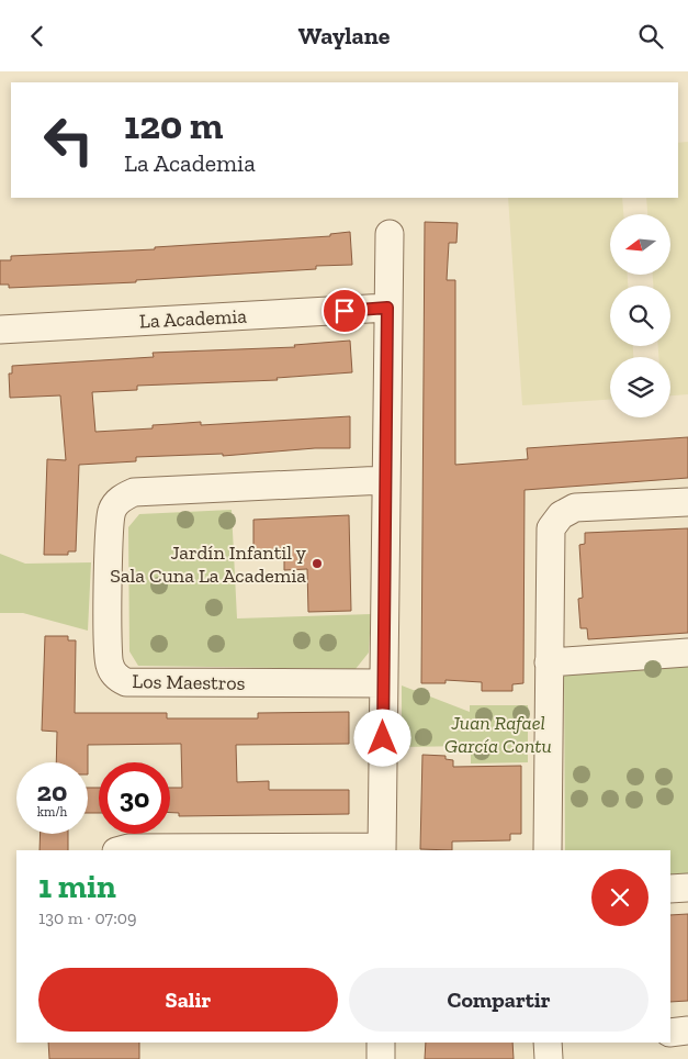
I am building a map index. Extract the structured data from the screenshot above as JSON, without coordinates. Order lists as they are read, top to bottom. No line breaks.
{"streets":{"street":["La Academia","Los Maestros"]},"parks":["Juan Rafael García Contu"],"places":["Jardín Infantil y Sala Cuna La Academia"],"north":"left","page":{"header":"Waylane","turn":["120 m","La Academia"],"speed":"20 km/h","limit":"30","heading":["1 min","130 m · 07:09"],"buttons":["Salir","Compartir"]}}
